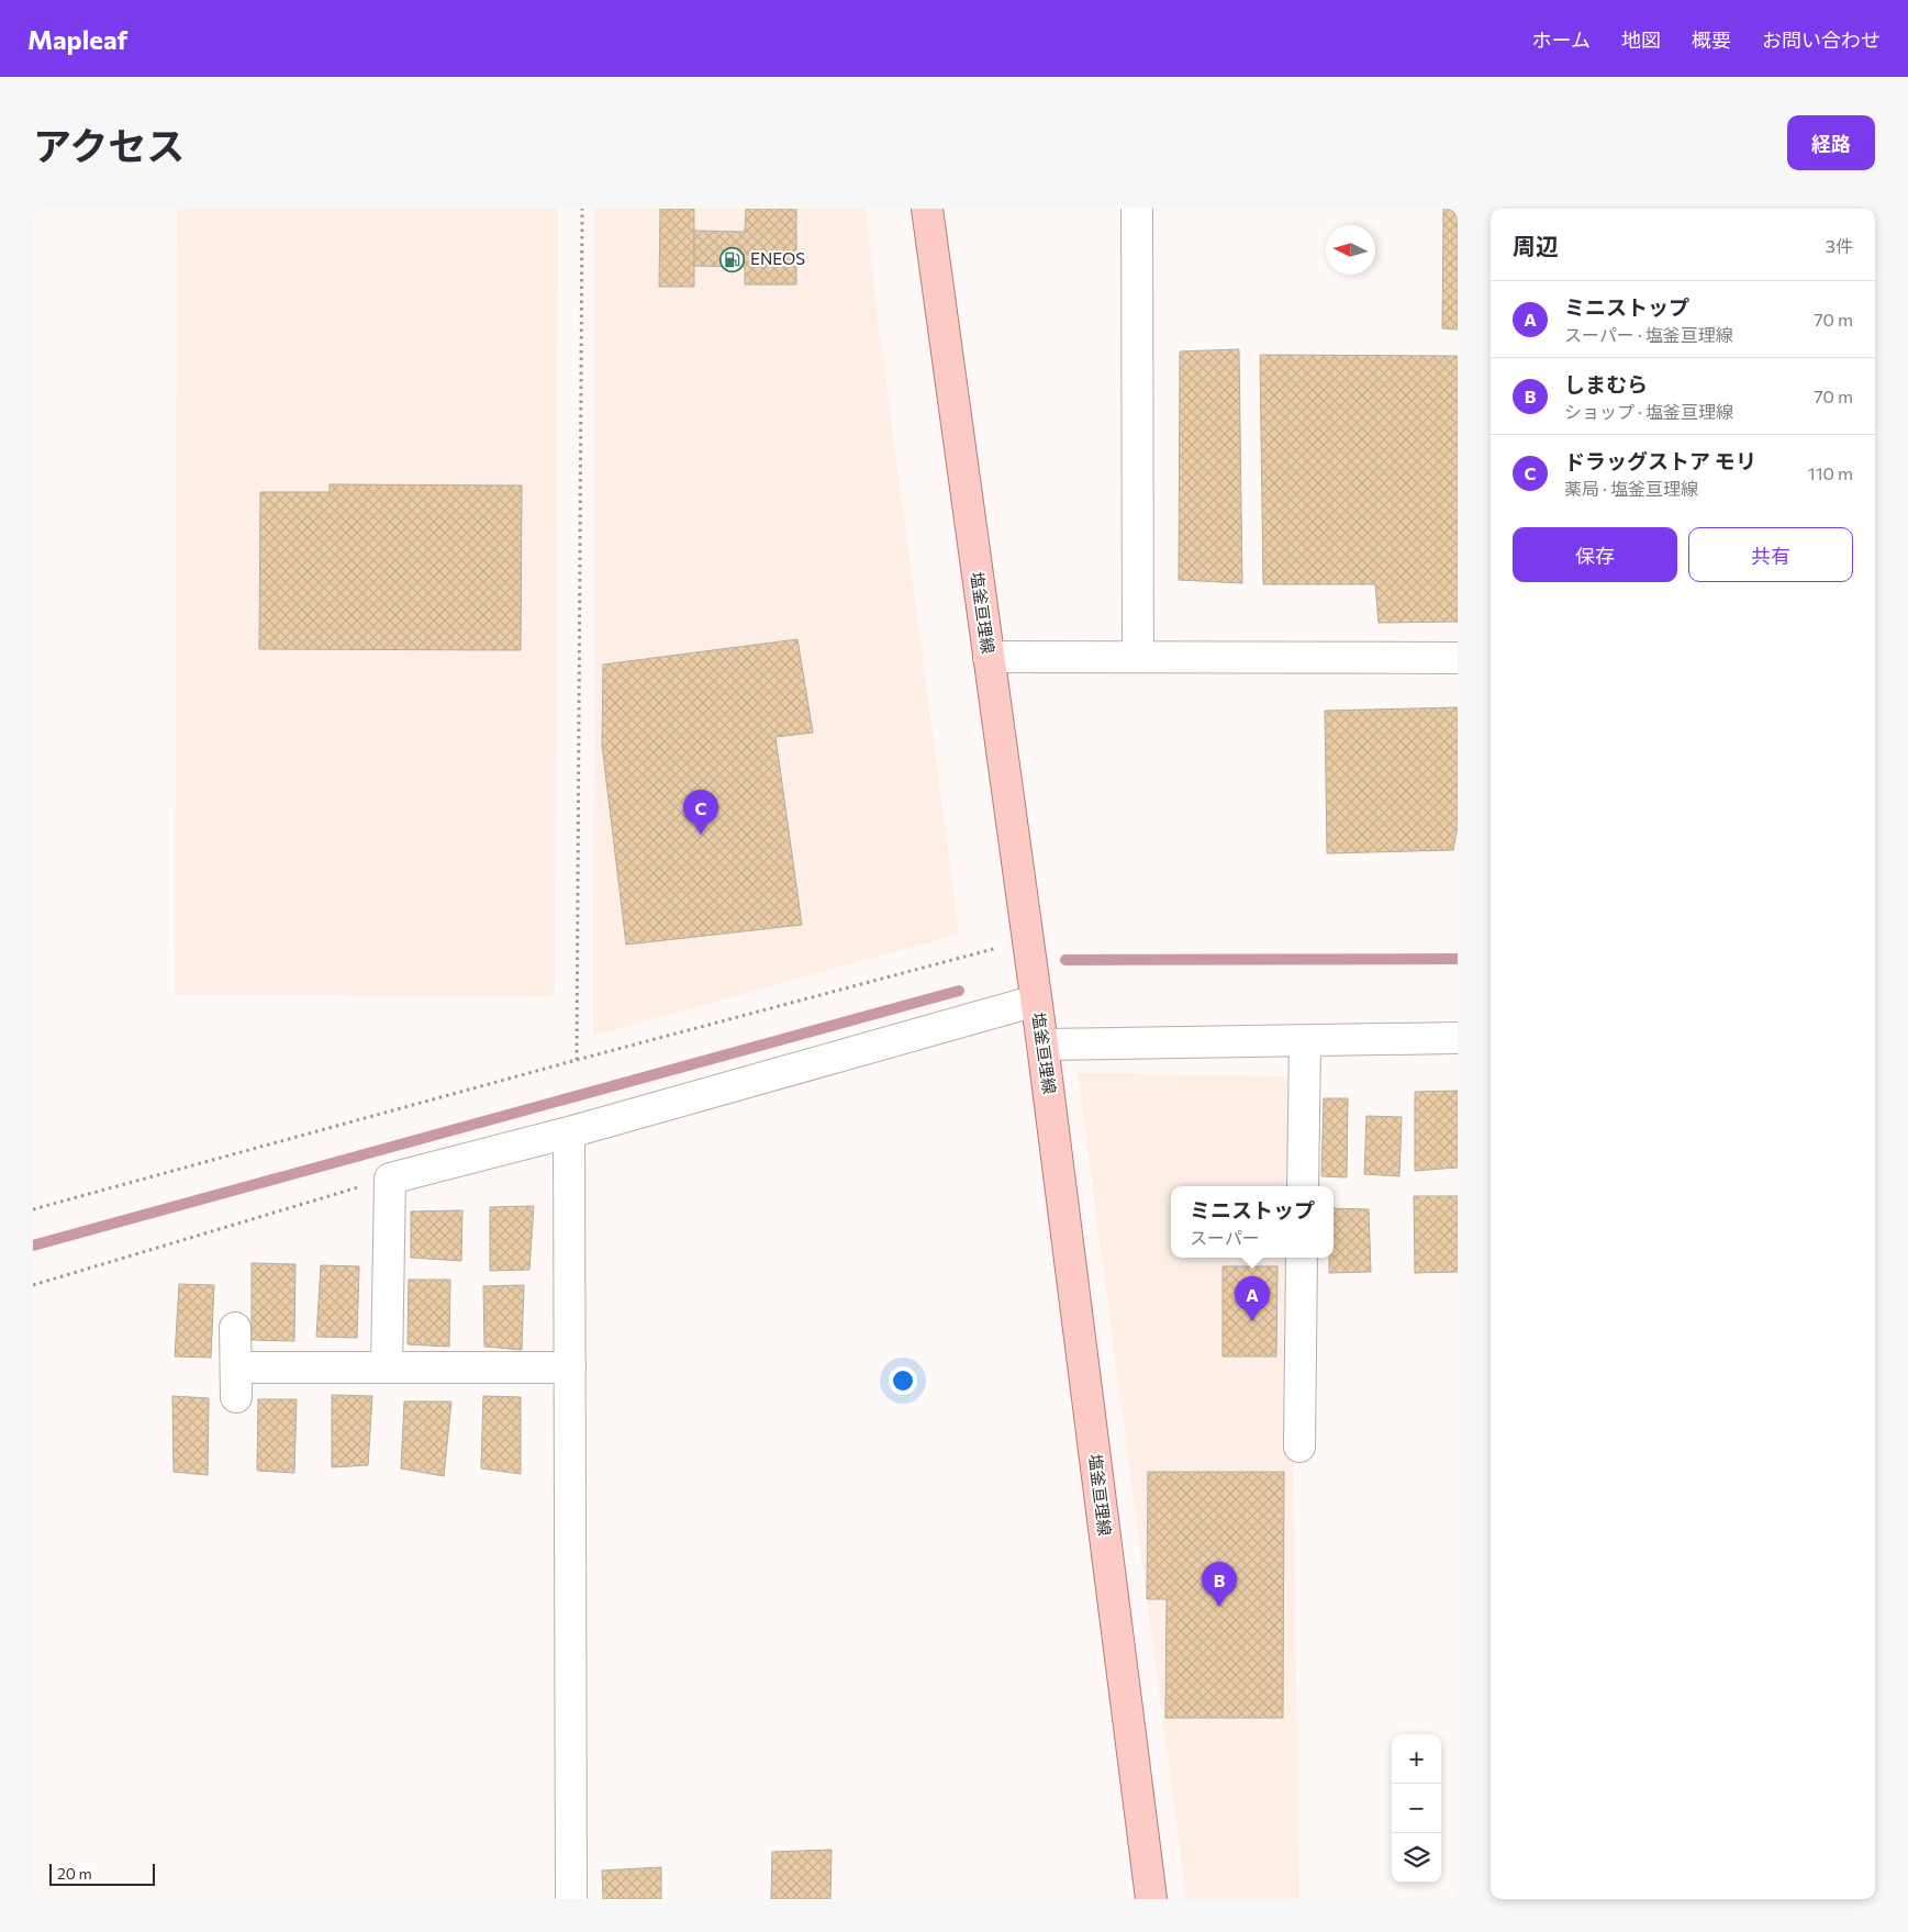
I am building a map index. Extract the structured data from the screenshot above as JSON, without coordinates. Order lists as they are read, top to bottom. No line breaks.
{"streets":{"main road":["塩釜亘理線"]},"places":{"fuel station":["ENEOS"]},"scale_bar":"20 m","north":"left","page":{"header":"Mapleaf","nav":["ホーム","地図","概要","お問い合わせ"],"title":"アクセス","buttons":["経路",["保存","共有"]],"heading":["周辺","3件"],"list":[{"mark":"A","name":"ミニストップ","note":"スーパー · 塩釜亘理線","value":"70 m"},{"mark":"B","name":"しまむら","note":"ショップ · 塩釜亘理線","value":"70 m"},{"mark":"C","name":"ドラッグストア モリ","note":"薬局 · 塩釜亘理線","value":"110 m"}],"pins":["C","A","B"],"popup":["ミニストップ","スーパー"],"map_buttons":["+","−"],"scale":"20 m"}}
